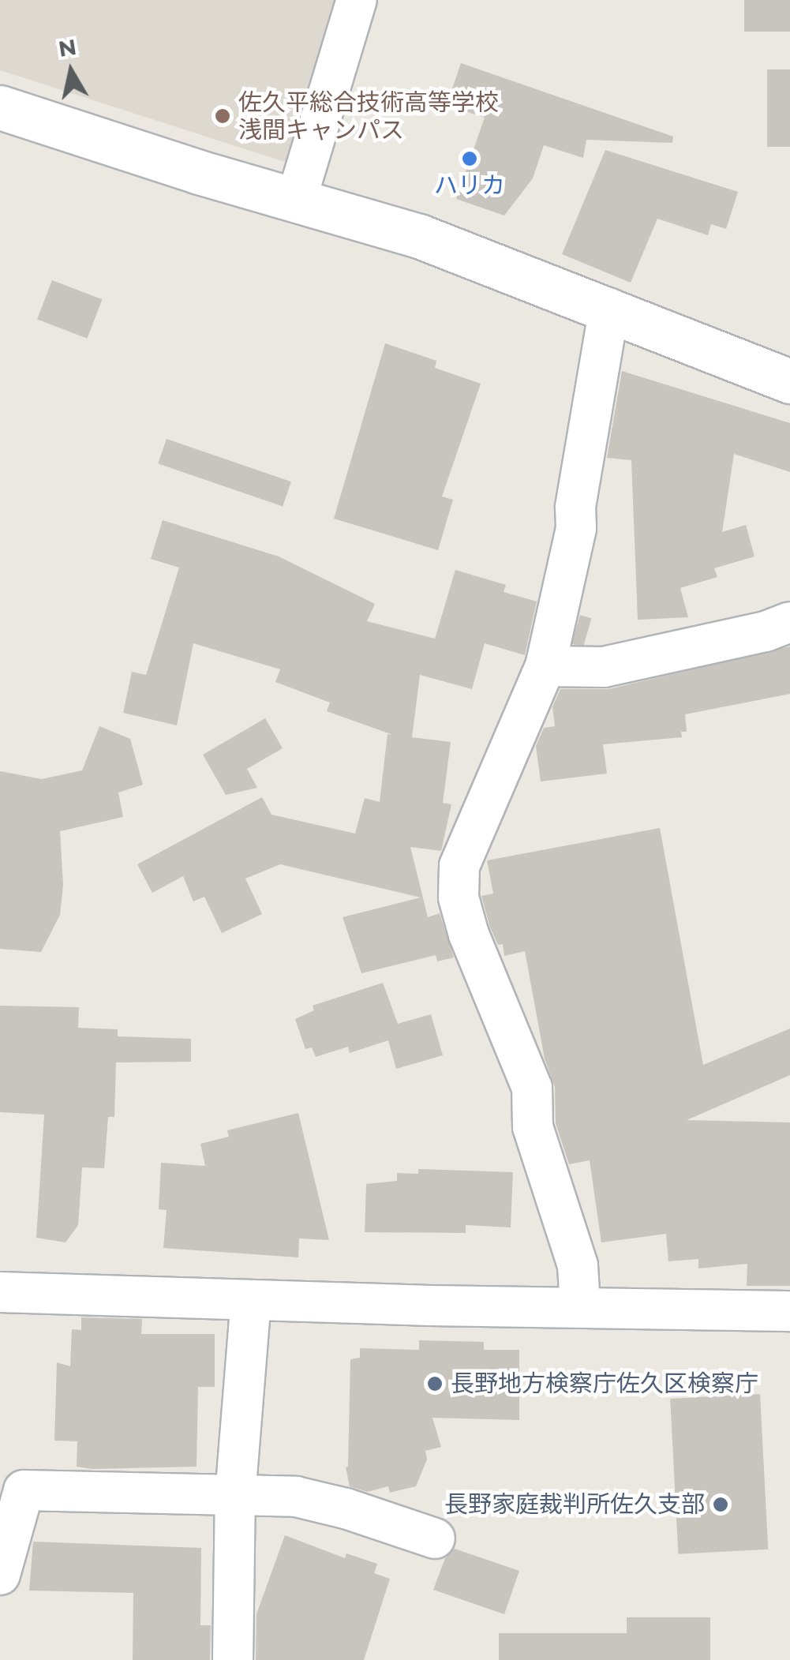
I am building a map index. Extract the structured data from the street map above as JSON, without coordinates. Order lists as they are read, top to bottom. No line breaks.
{"places":["佐久平総合技術高等学校 浅間キャンパス","ハリカ","長野地方検察庁佐久区検察庁","長野家庭裁判所佐久支部"],"north":"top"}
